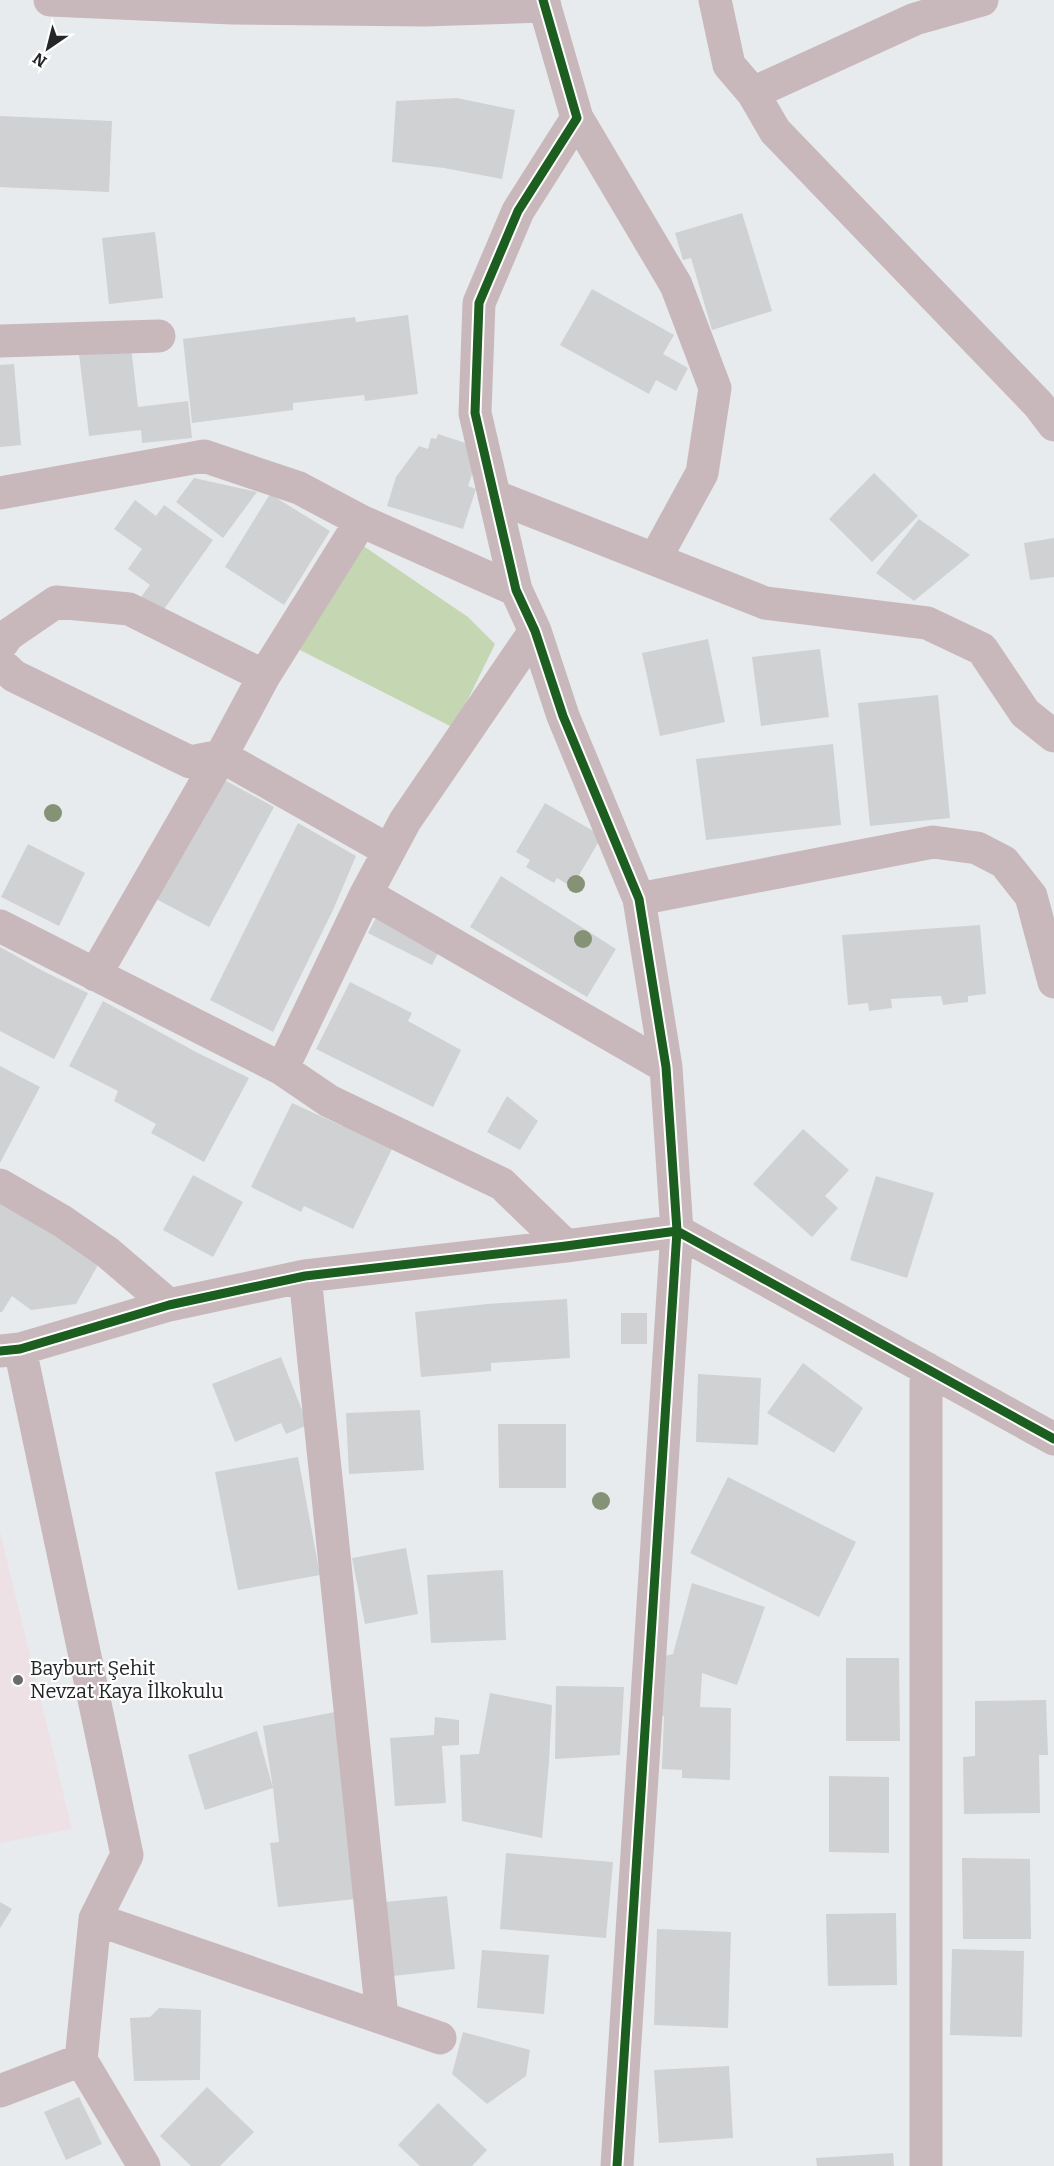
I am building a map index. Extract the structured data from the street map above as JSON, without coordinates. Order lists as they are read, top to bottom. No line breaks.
{"places":["Bayburt Şehit Nevzat Kaya İlkokulu"],"north":"bottom left"}
